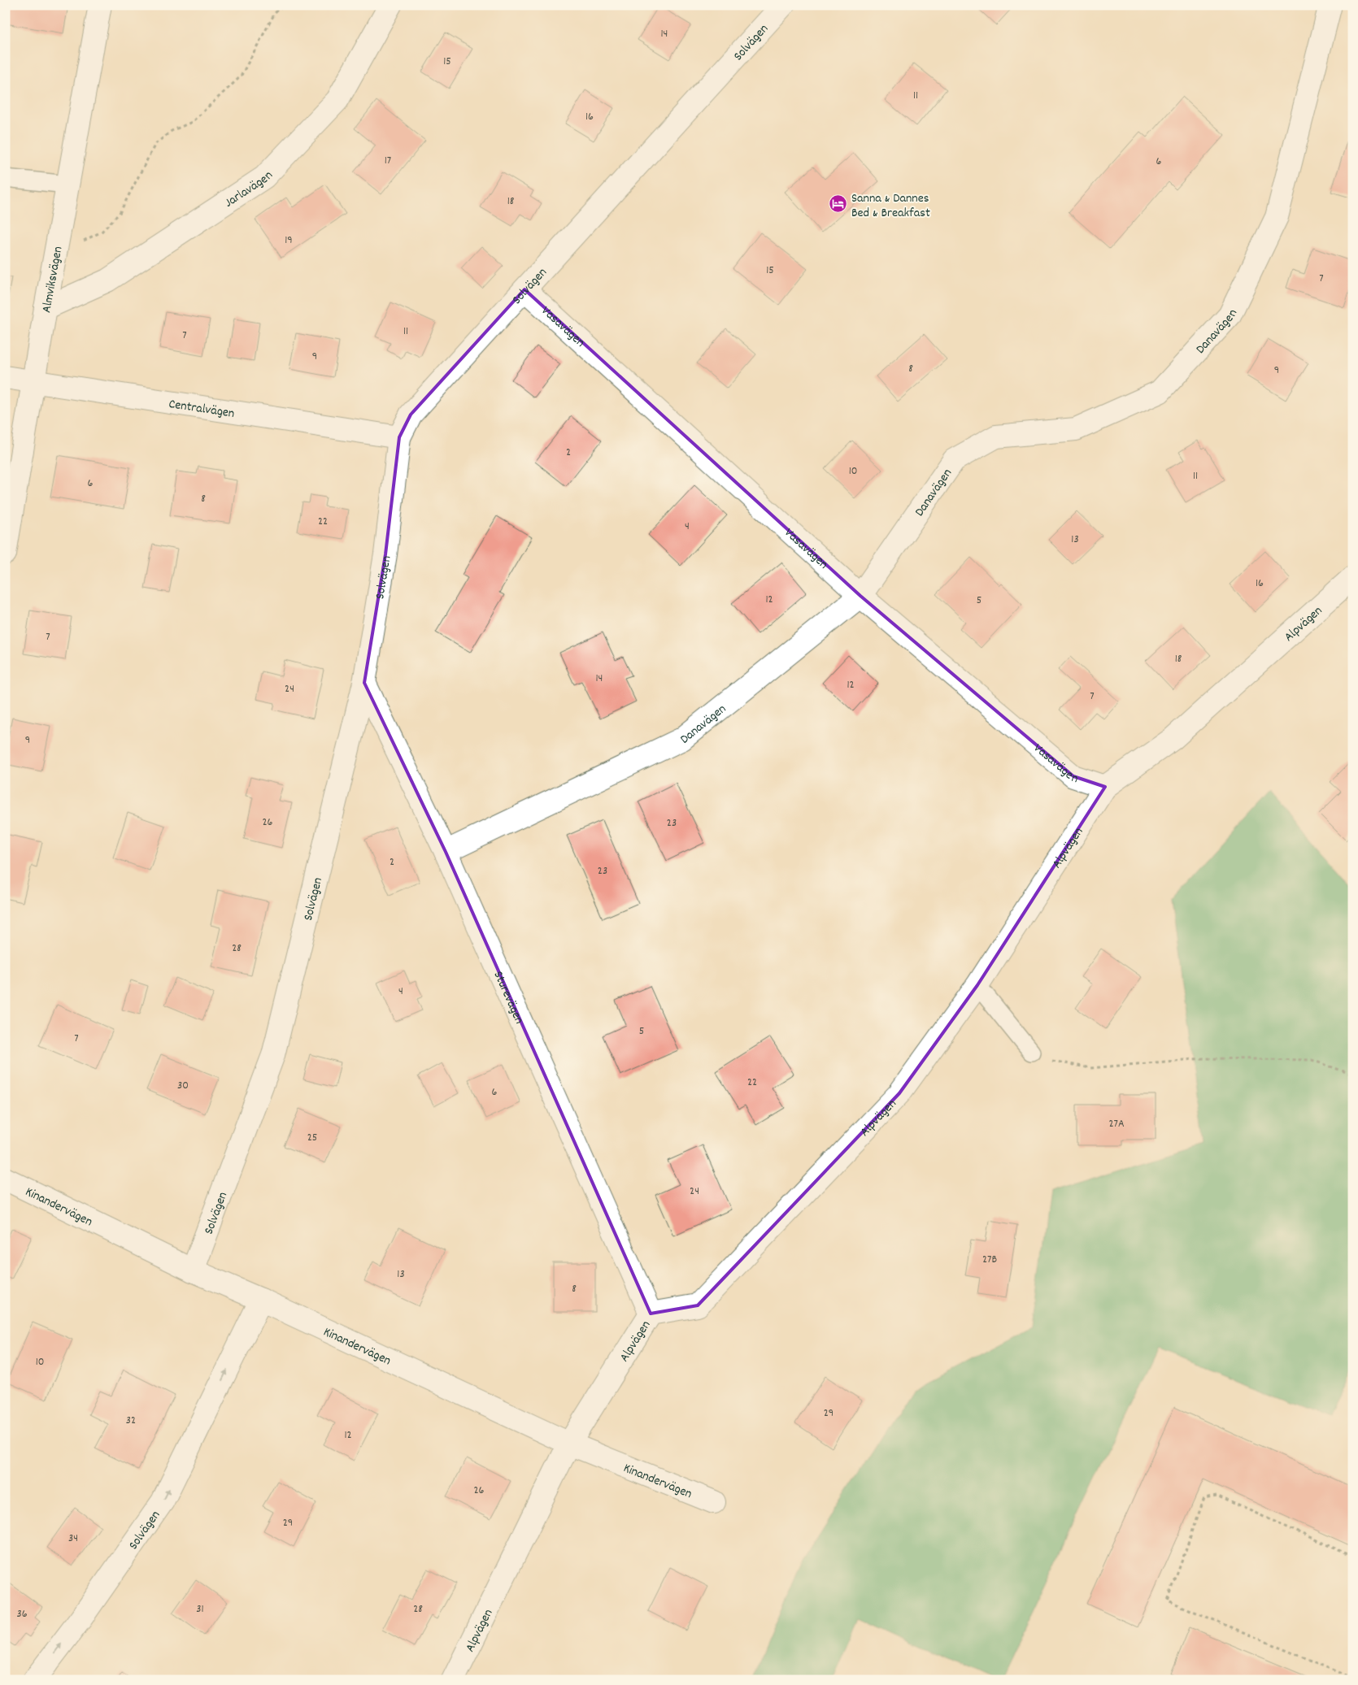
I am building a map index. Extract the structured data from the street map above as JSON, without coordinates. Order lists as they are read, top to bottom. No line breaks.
{"streets":{"street":["Solvägen","Jarlavägen","Almviksvägen","Vasavägen","Danavägen","Centralvägen","Alpvägen","Sturevägen","Kinandervägen"]},"crossings":[["Solvägen","Vasavägen"],["Solvägen","Centralvägen"],["Solvägen","Sturevägen"],["Solvägen","Kinandervägen"],["Jarlavägen","Almviksvägen"],["Almviksvägen","Centralvägen"],["Vasavägen","Danavägen"],["Vasavägen","Alpvägen"],["Danavägen","Sturevägen"],["Alpvägen","Sturevägen"],["Alpvägen","Kinandervägen"]],"places":{"hotel":["Sanna & Dannes Bed & Breakfast"]},"house_numbers":["14","15","11","16","17","6","18","19","15","7","11","7","9","8","9","2","10","11","6","8","22","4","13","16","12","5","7","18","14","12","24","7","9","26","23","2","23","28","4","5","7","22","30","6","27A","25","24","27B","13","8","10","29","32","12","26","29","34","31","28","36"]}
